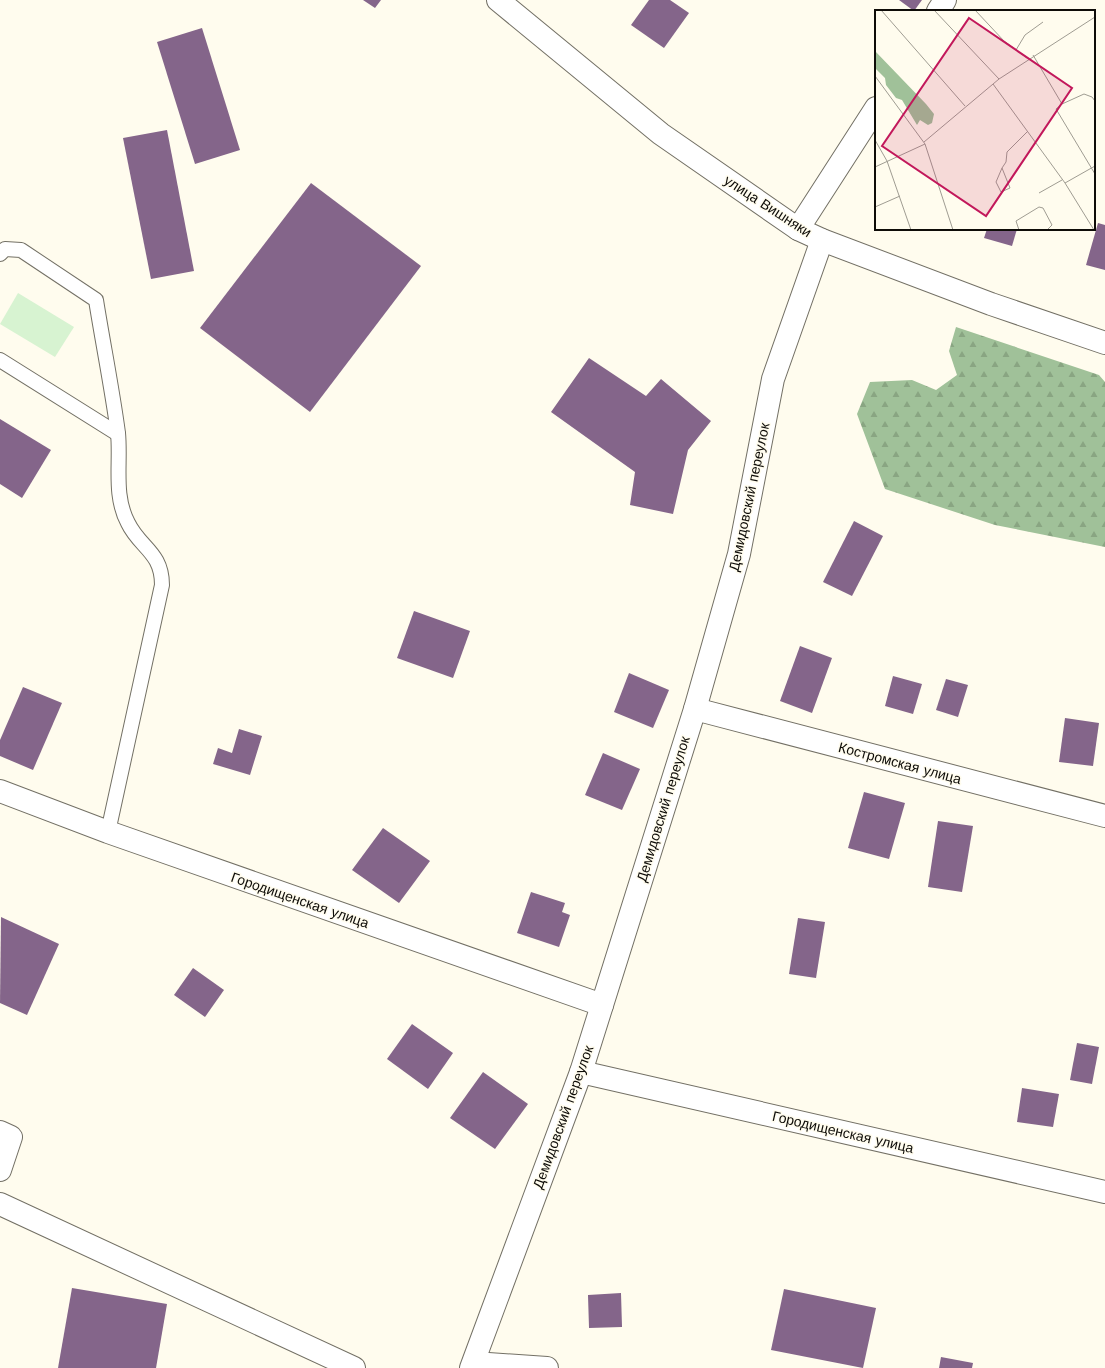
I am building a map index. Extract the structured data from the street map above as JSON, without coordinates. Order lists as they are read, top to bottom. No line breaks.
{"streets":{"street":["улица Вишняки","Демидовский переулок","Костромская улица","Городищенская улица"]},"crossings":[["улица Вишняки","Демидовский переулок"],["Демидовский переулок","Костромская улица"],["Демидовский переулок","Городищенская улица"]]}
